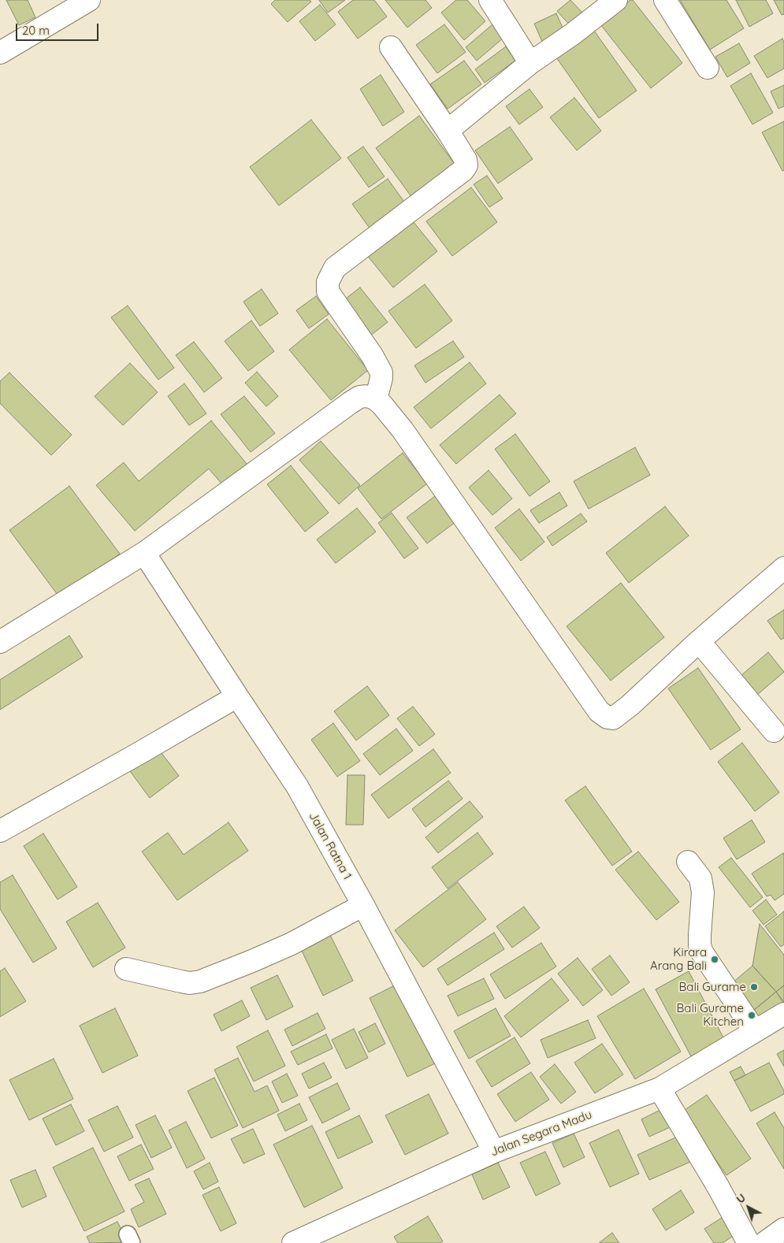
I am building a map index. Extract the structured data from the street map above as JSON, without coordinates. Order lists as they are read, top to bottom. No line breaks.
{"streets":{"street":["Jalan Ratna 1","Jalan Segara Madu"]},"crossings":[["Jalan Ratna 1","Jalan Segara Madu"]],"places":["Kirara Arang Bali","Bali Gurame","Bali Gurame Kitchen"],"scale_bar":"20 m","north":"top left"}
